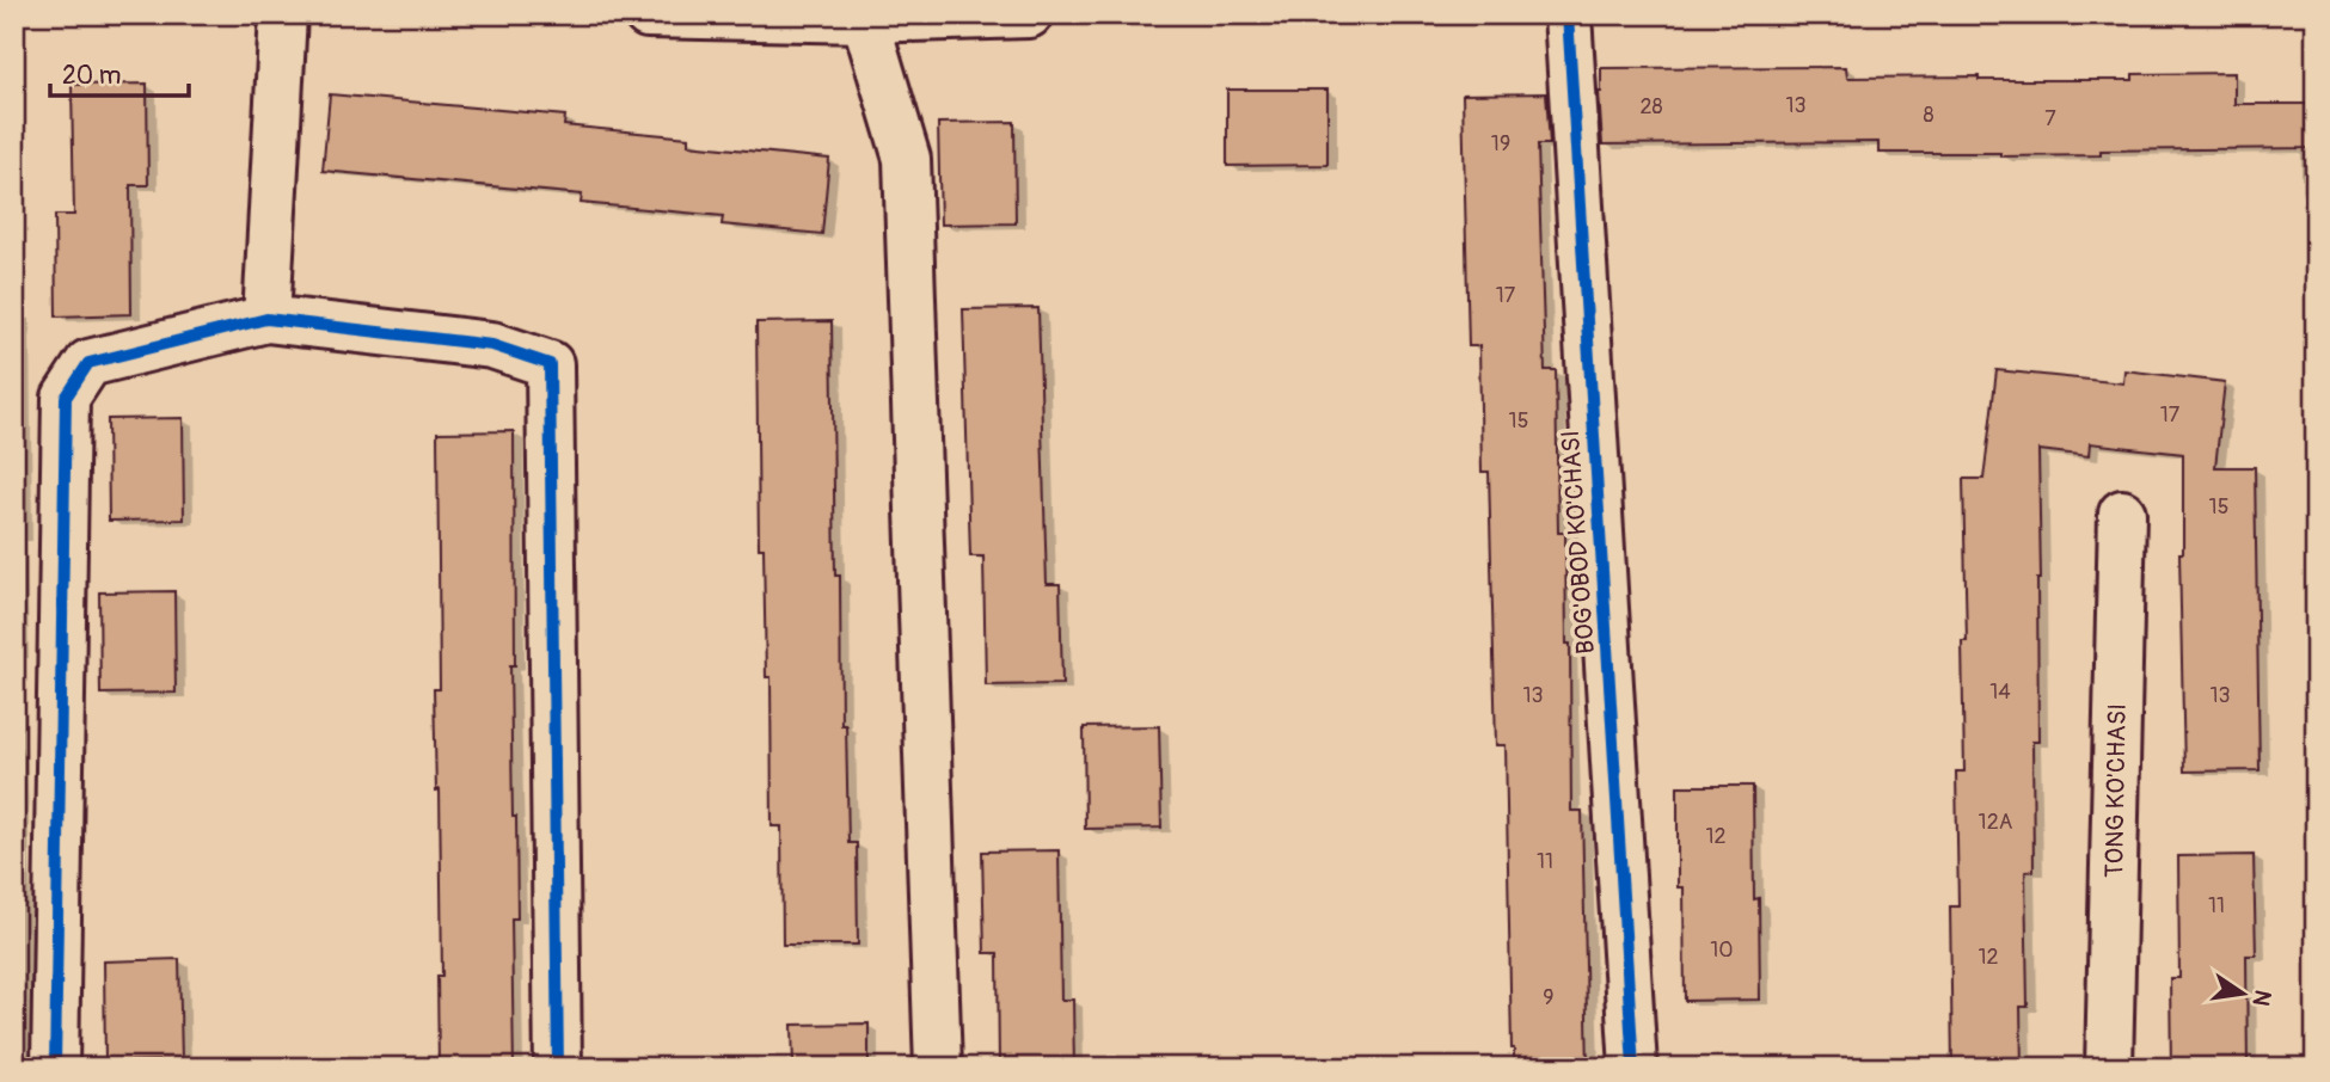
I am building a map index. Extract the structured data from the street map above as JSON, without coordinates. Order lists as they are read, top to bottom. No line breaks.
{"streets":{"street":["BOG'OBOD KO'CHASI","TONG KO'CHASI"]},"house_numbers":["13","28","8","7","19","17","17","15","15","14","13","13","12A","12","11","11","10","12","9"],"scale_bar":"20 m","north":"right"}
